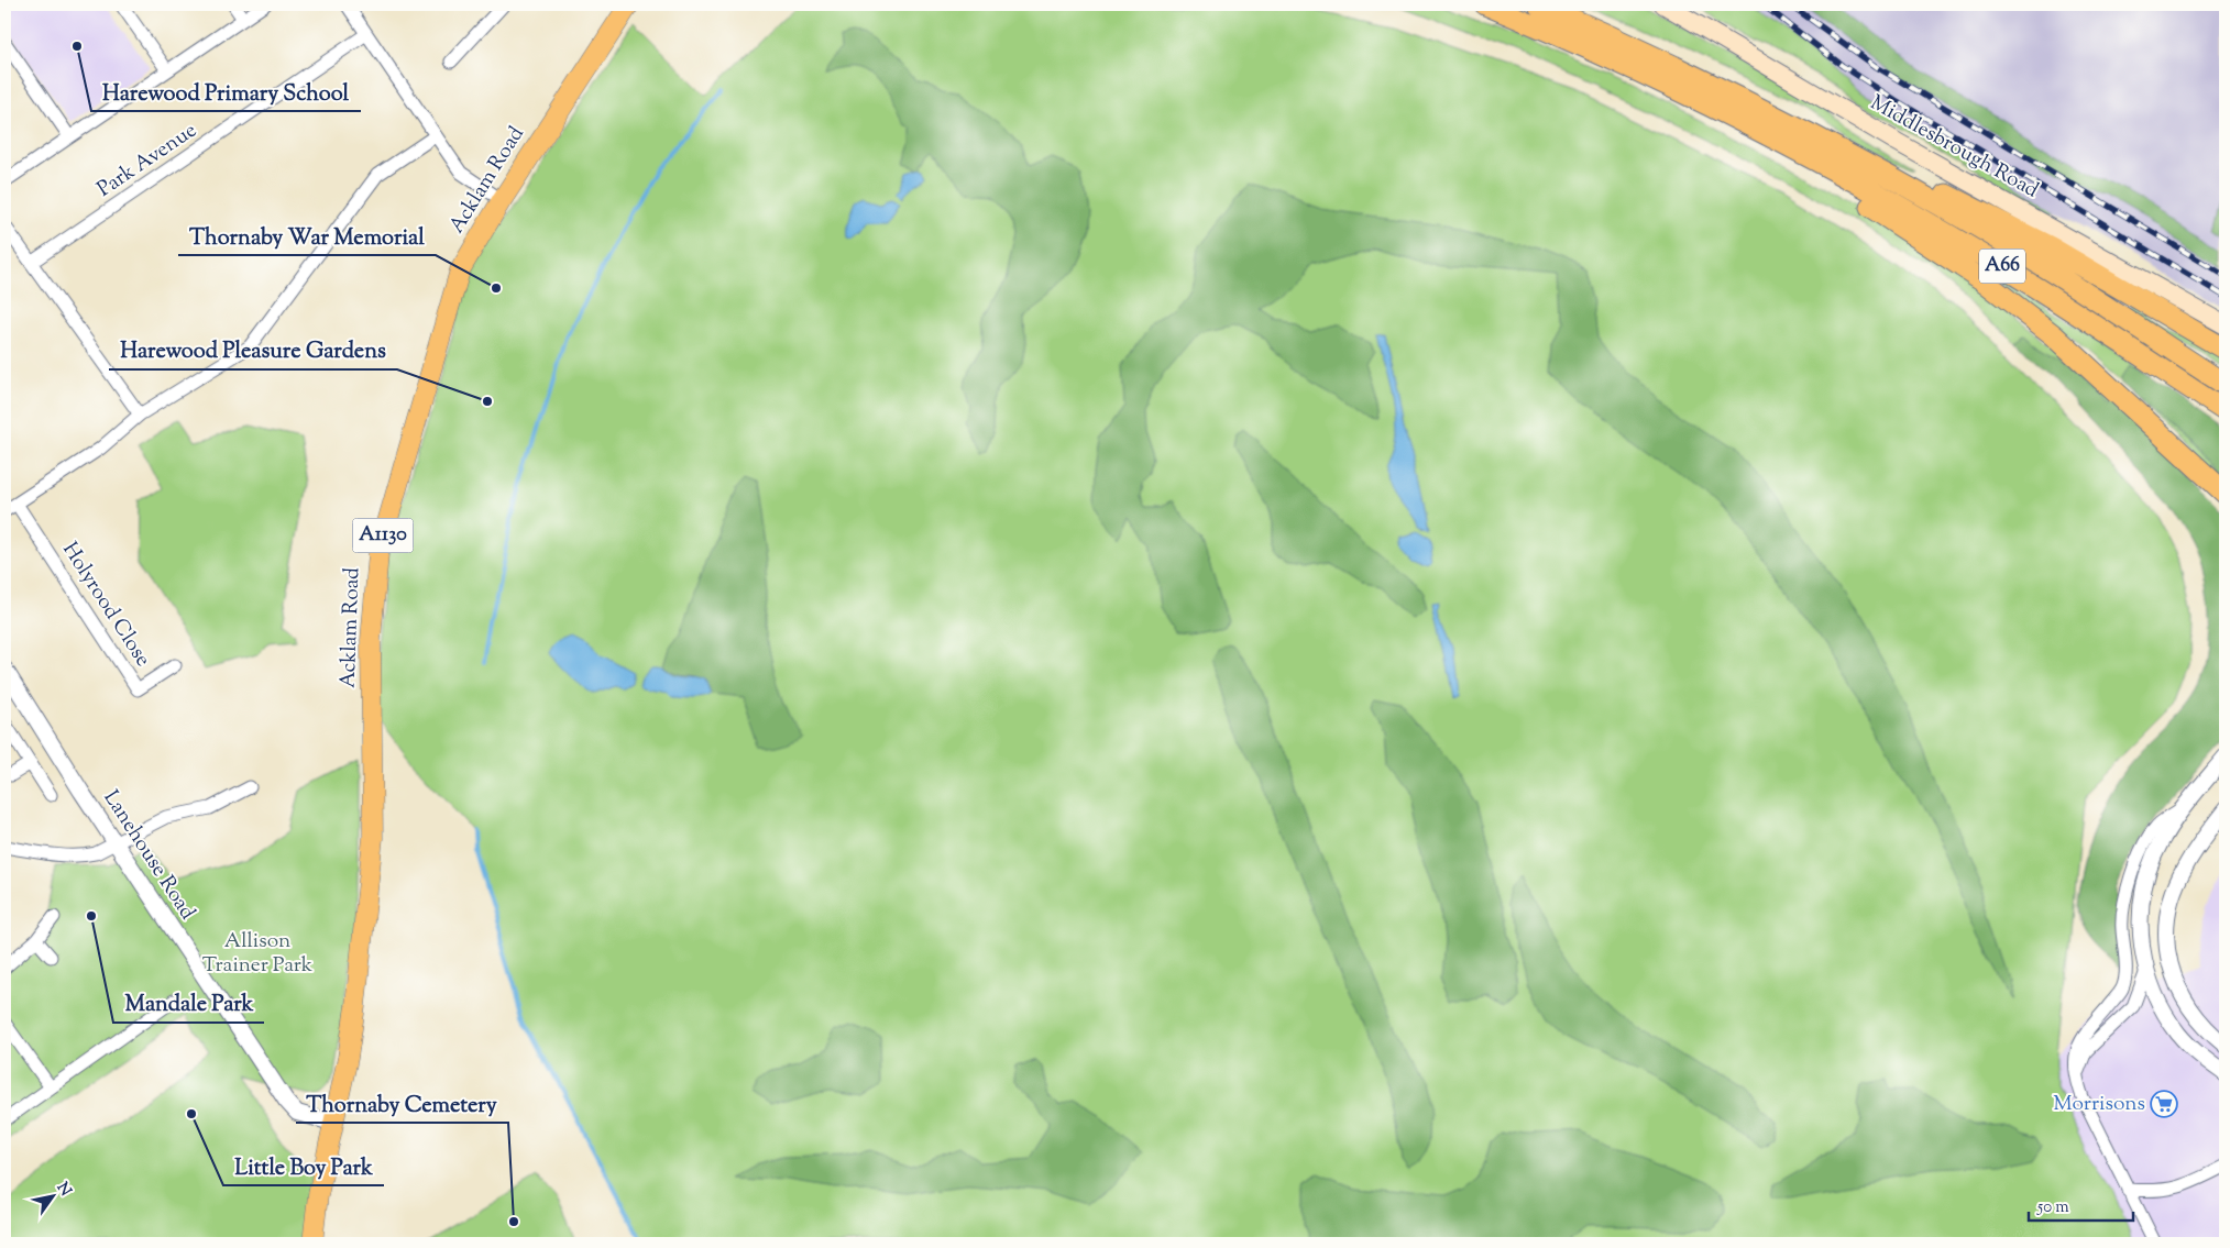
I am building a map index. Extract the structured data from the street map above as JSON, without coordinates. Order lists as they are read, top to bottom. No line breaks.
{"streets":{"highway":["A66"],"main road":["Middlesbrough Road","Acklam Road","A1130"],"street":["Park Avenue","Holyrood Close","Lanehouse Road"]},"crossings":[["Acklam Road","Lanehouse Road"]],"parks":["Allison Trainer Park"],"places":{"other":["Harewood Primary School","Thornaby War Memorial","Harewood Pleasure Gardens","Mandale Park","Little Boy Park","Thornaby Cemetery"],"supermarket":["Morrisons"]},"scale_bar":"50 m","north":"top right"}
